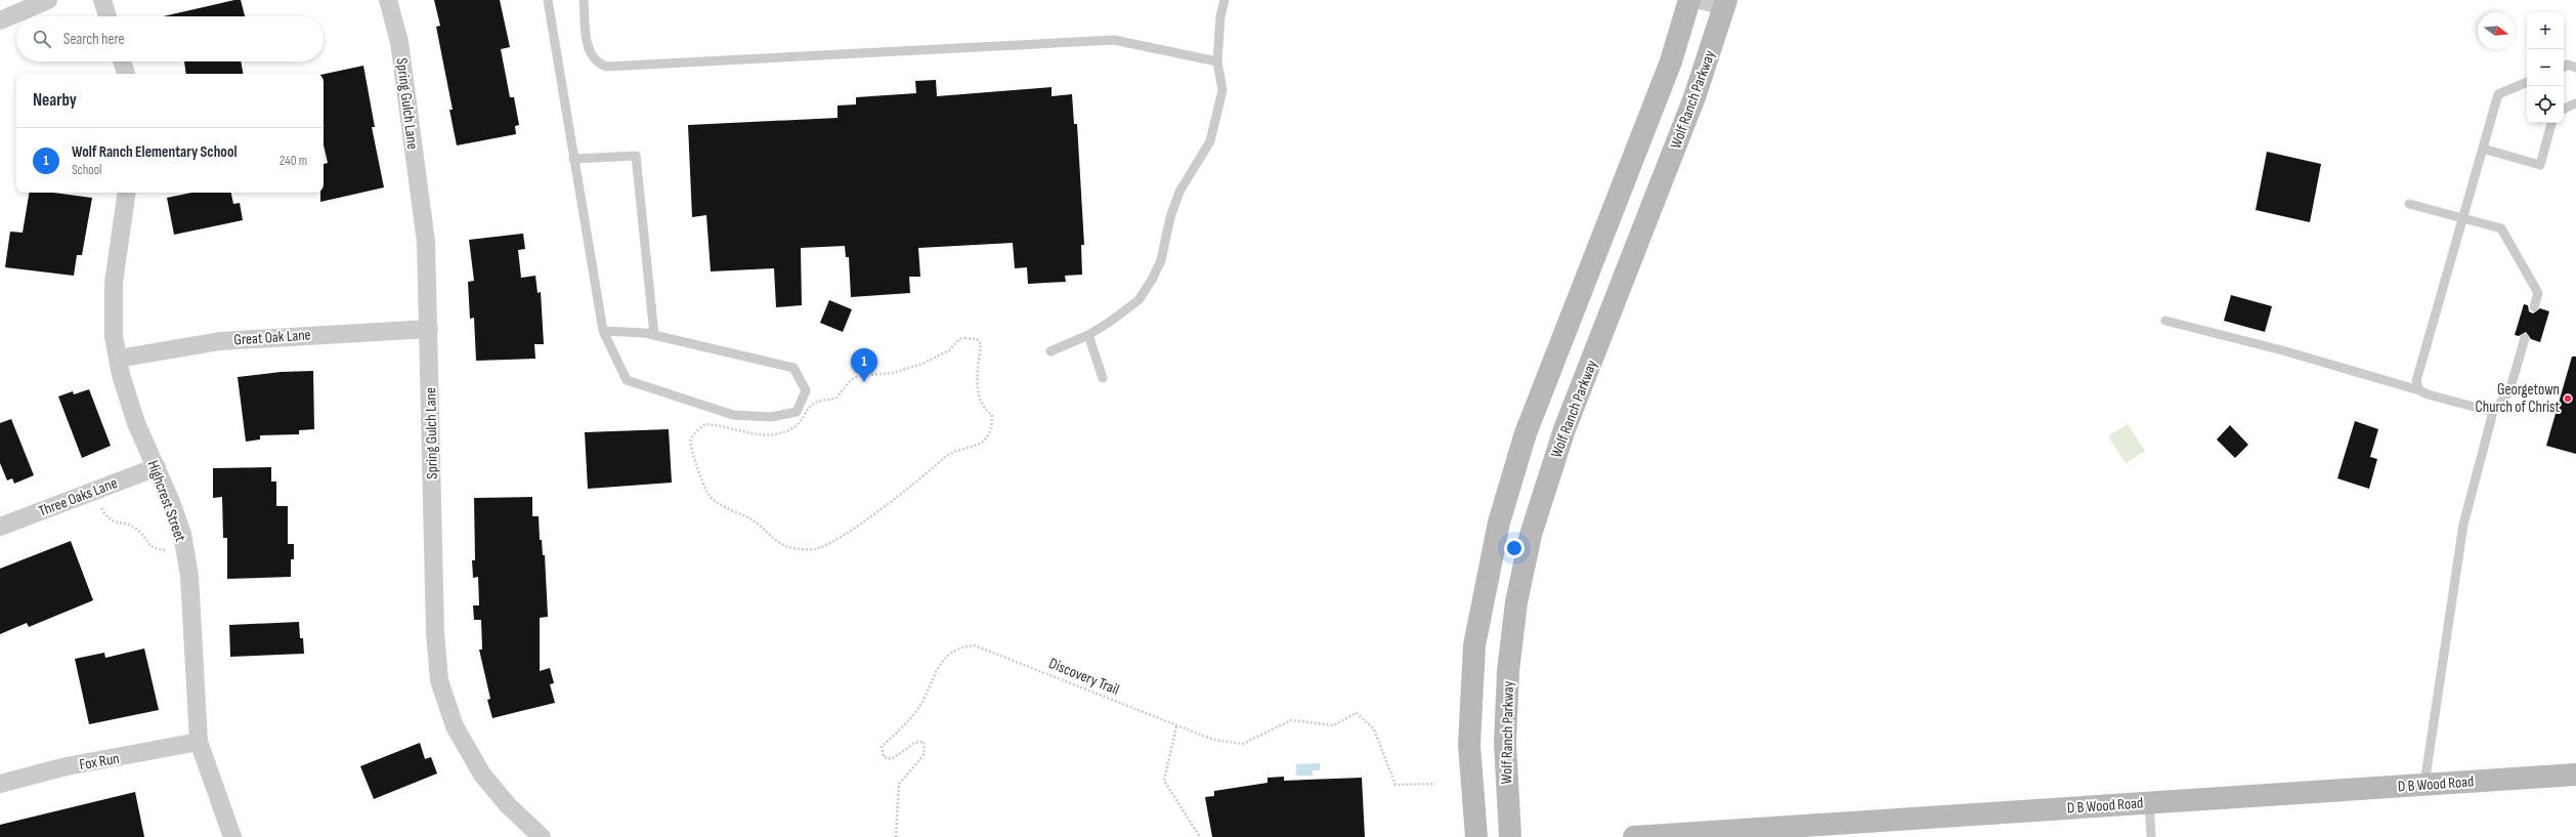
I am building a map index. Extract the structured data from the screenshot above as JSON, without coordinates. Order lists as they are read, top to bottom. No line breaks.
{"streets":{"street":["Wolf Ranch Parkway","Spring Gulch Lane","Great Oak Lane","Three Oaks Lane","Highcrest Street","Fox Run","D B Wood Road"],"path":["Discovery Trail"]},"crossings":[["Spring Gulch Lane","Great Oak Lane"],["Great Oak Lane","Highcrest Street"],["Three Oaks Lane","Highcrest Street"],["Highcrest Street","Fox Run"]],"places":["Georgetown Church of Christ"],"north":"right","page":{"map_buttons":["+","−"],"search":"Search here","heading":"Nearby","list":[{"mark":"1","name":"Wolf Ranch Elementary School","note":"School","value":"240 m"}],"pins":"1"}}
